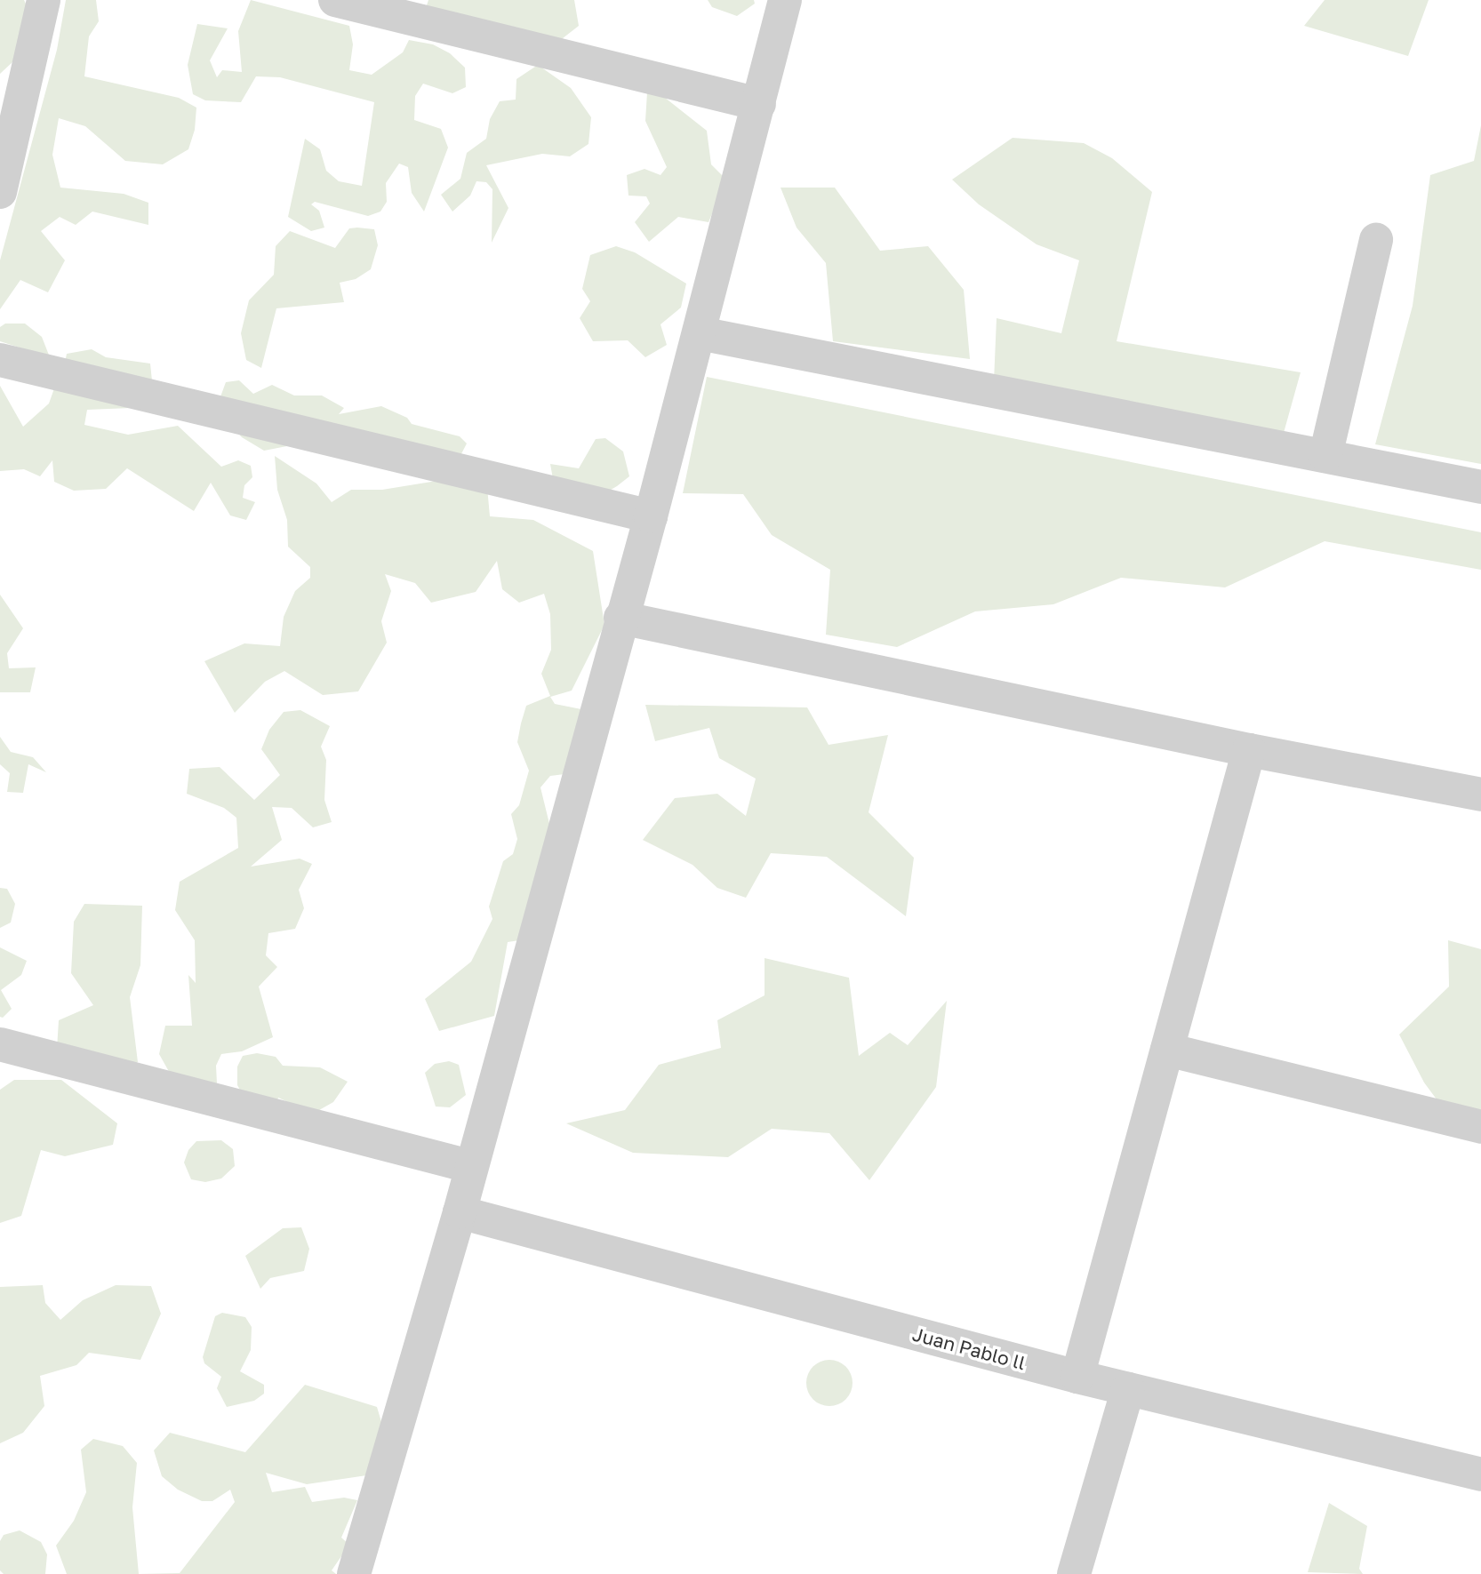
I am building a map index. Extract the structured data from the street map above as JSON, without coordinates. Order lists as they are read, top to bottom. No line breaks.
{"streets":{"street":["Juan Pablo ll"]}}
